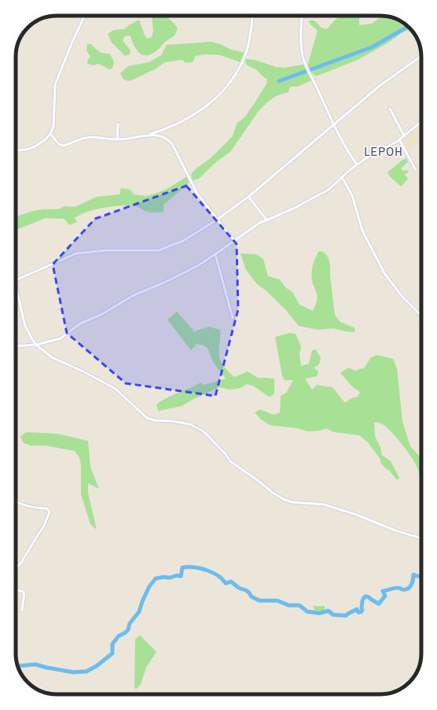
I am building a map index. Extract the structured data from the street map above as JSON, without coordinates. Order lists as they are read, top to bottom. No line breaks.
{"districts":["LEPOH"]}
